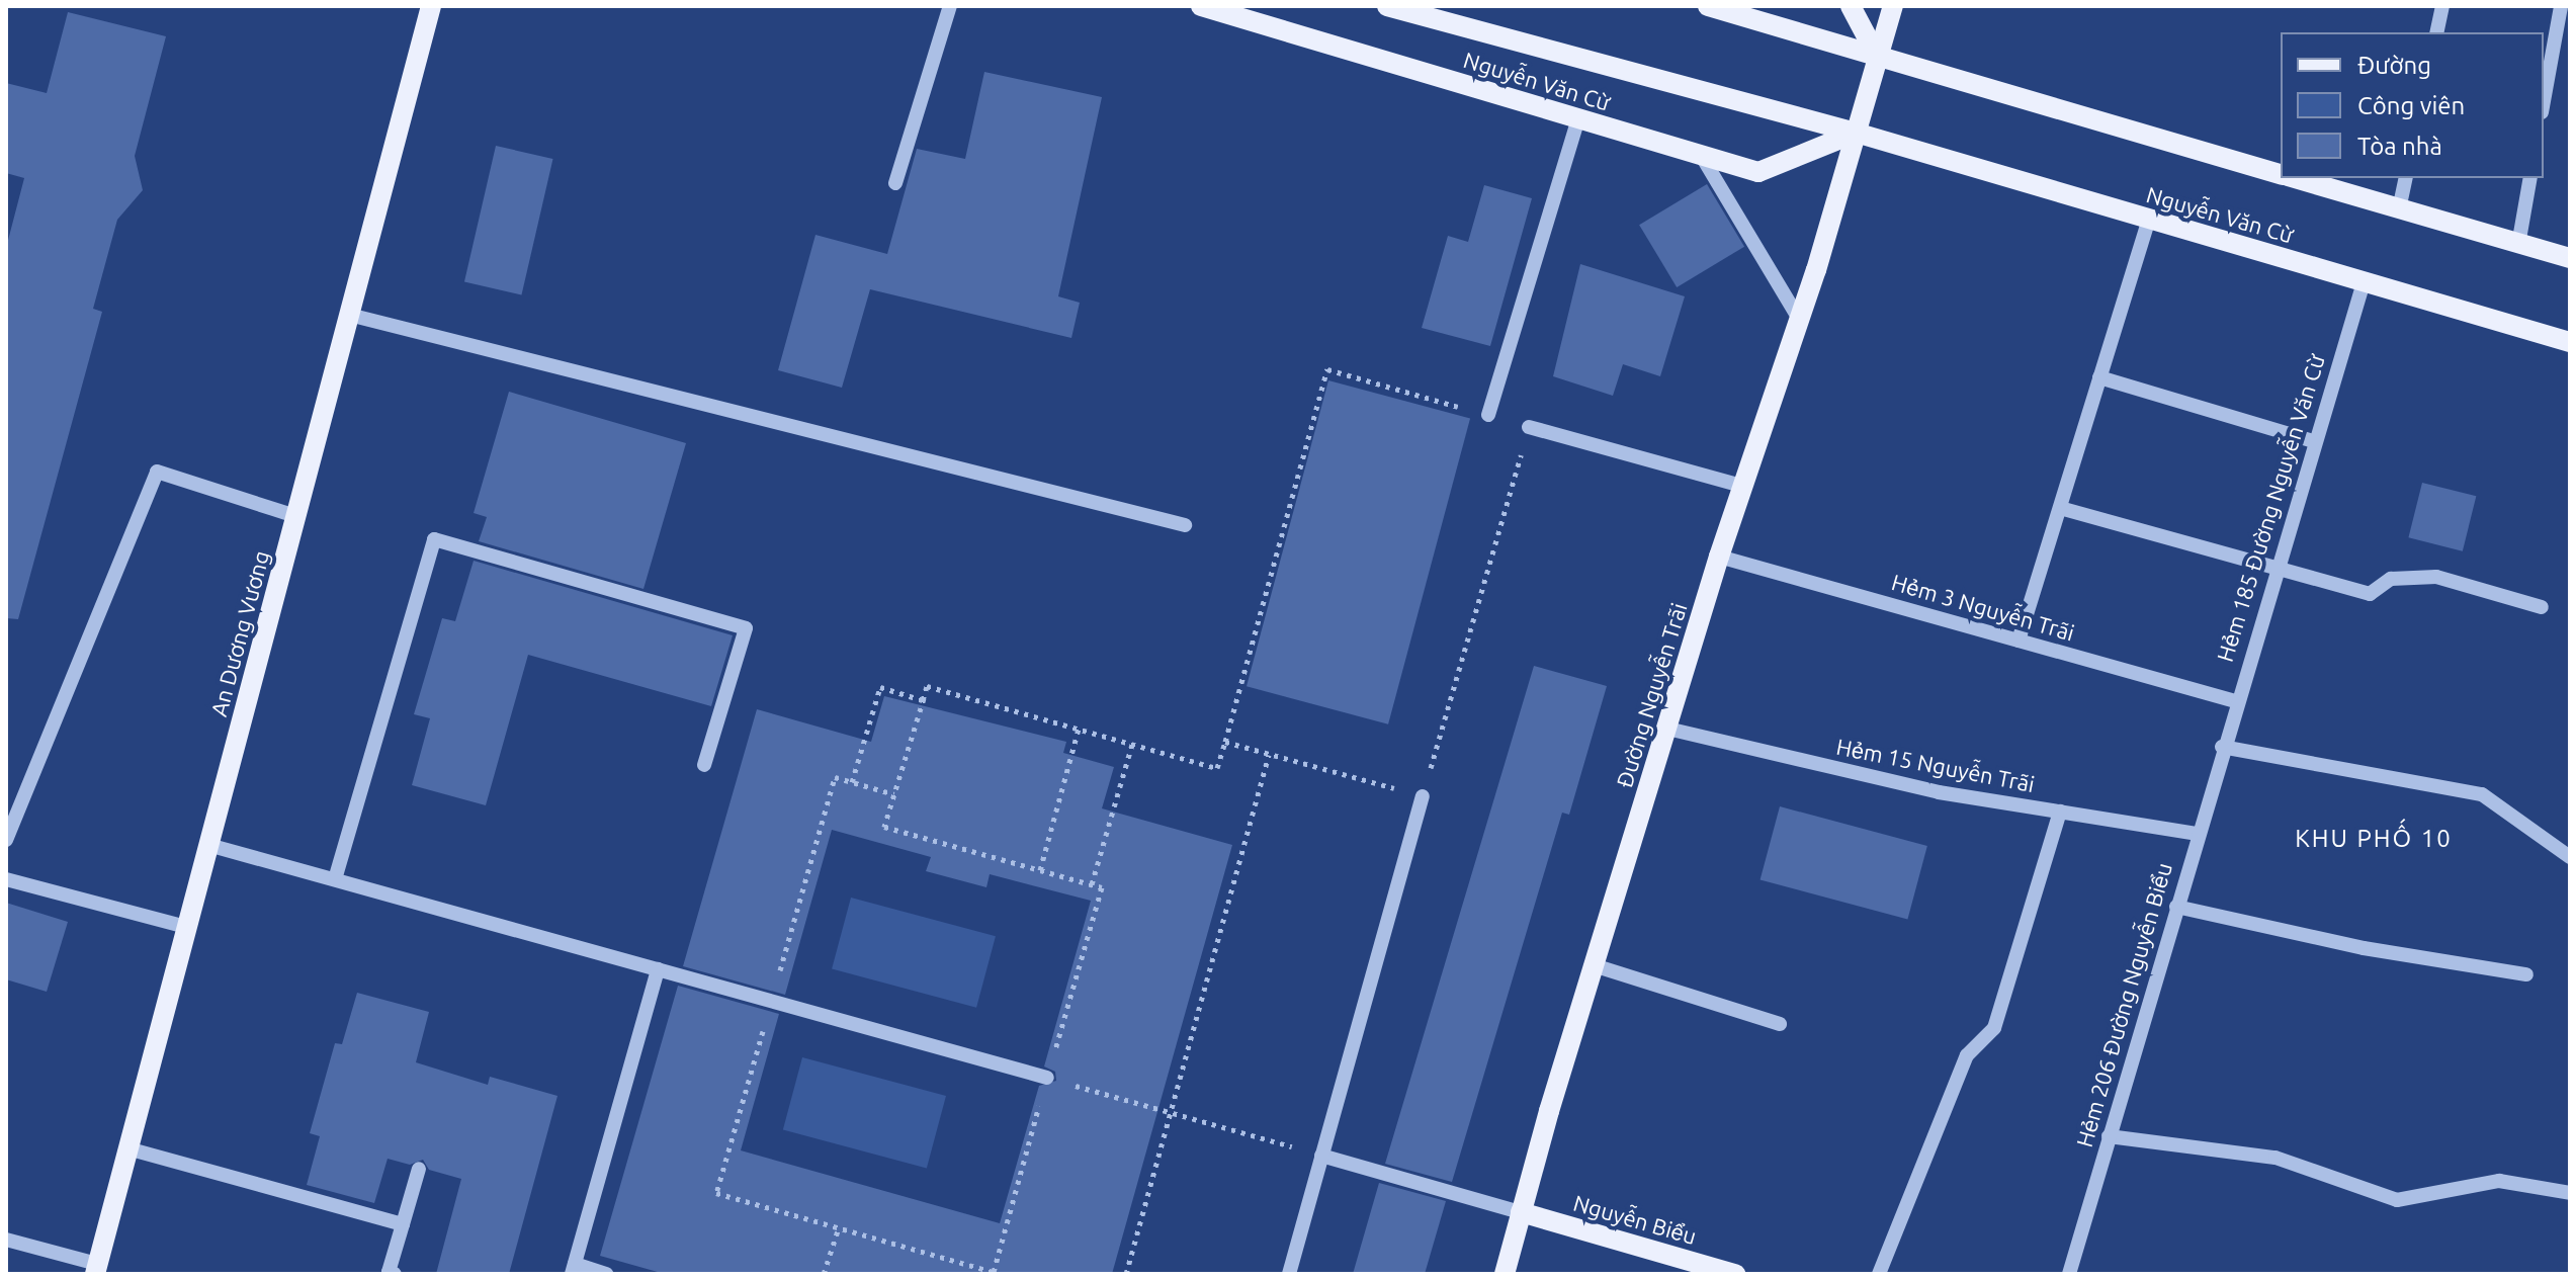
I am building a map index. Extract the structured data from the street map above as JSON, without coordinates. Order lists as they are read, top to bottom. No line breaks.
{"streets":{"main road":["Nguyễn Văn Cừ","An Dương Vương","Đường Nguyễn Trãi","Nguyễn Biểu"],"street":["Hẻm 185 Đường Nguyễn Văn Cừ","Hẻm 3 Nguyễn Trãi","Hẻm 15 Nguyễn Trãi","Hẻm 206 Đường Nguyễn Biểu"]},"crossings":[["Nguyễn Văn Cừ","Hẻm 185 Đường Nguyễn Văn Cừ"],["Nguyễn Văn Cừ","Đường Nguyễn Trãi"],["Hẻm 185 Đường Nguyễn Văn Cừ","Hẻm 3 Nguyễn Trãi"],["Hẻm 185 Đường Nguyễn Văn Cừ","Hẻm 206 Đường Nguyễn Biểu"],["Hẻm 3 Nguyễn Trãi","Đường Nguyễn Trãi"],["Đường Nguyễn Trãi","Hẻm 15 Nguyễn Trãi"],["Đường Nguyễn Trãi","Nguyễn Biểu"],["Hẻm 15 Nguyễn Trãi","Hẻm 206 Đường Nguyễn Biểu"]],"districts":["KHU PHỐ 10"],"legend":["Đường","Công viên","Tòa nhà"]}
